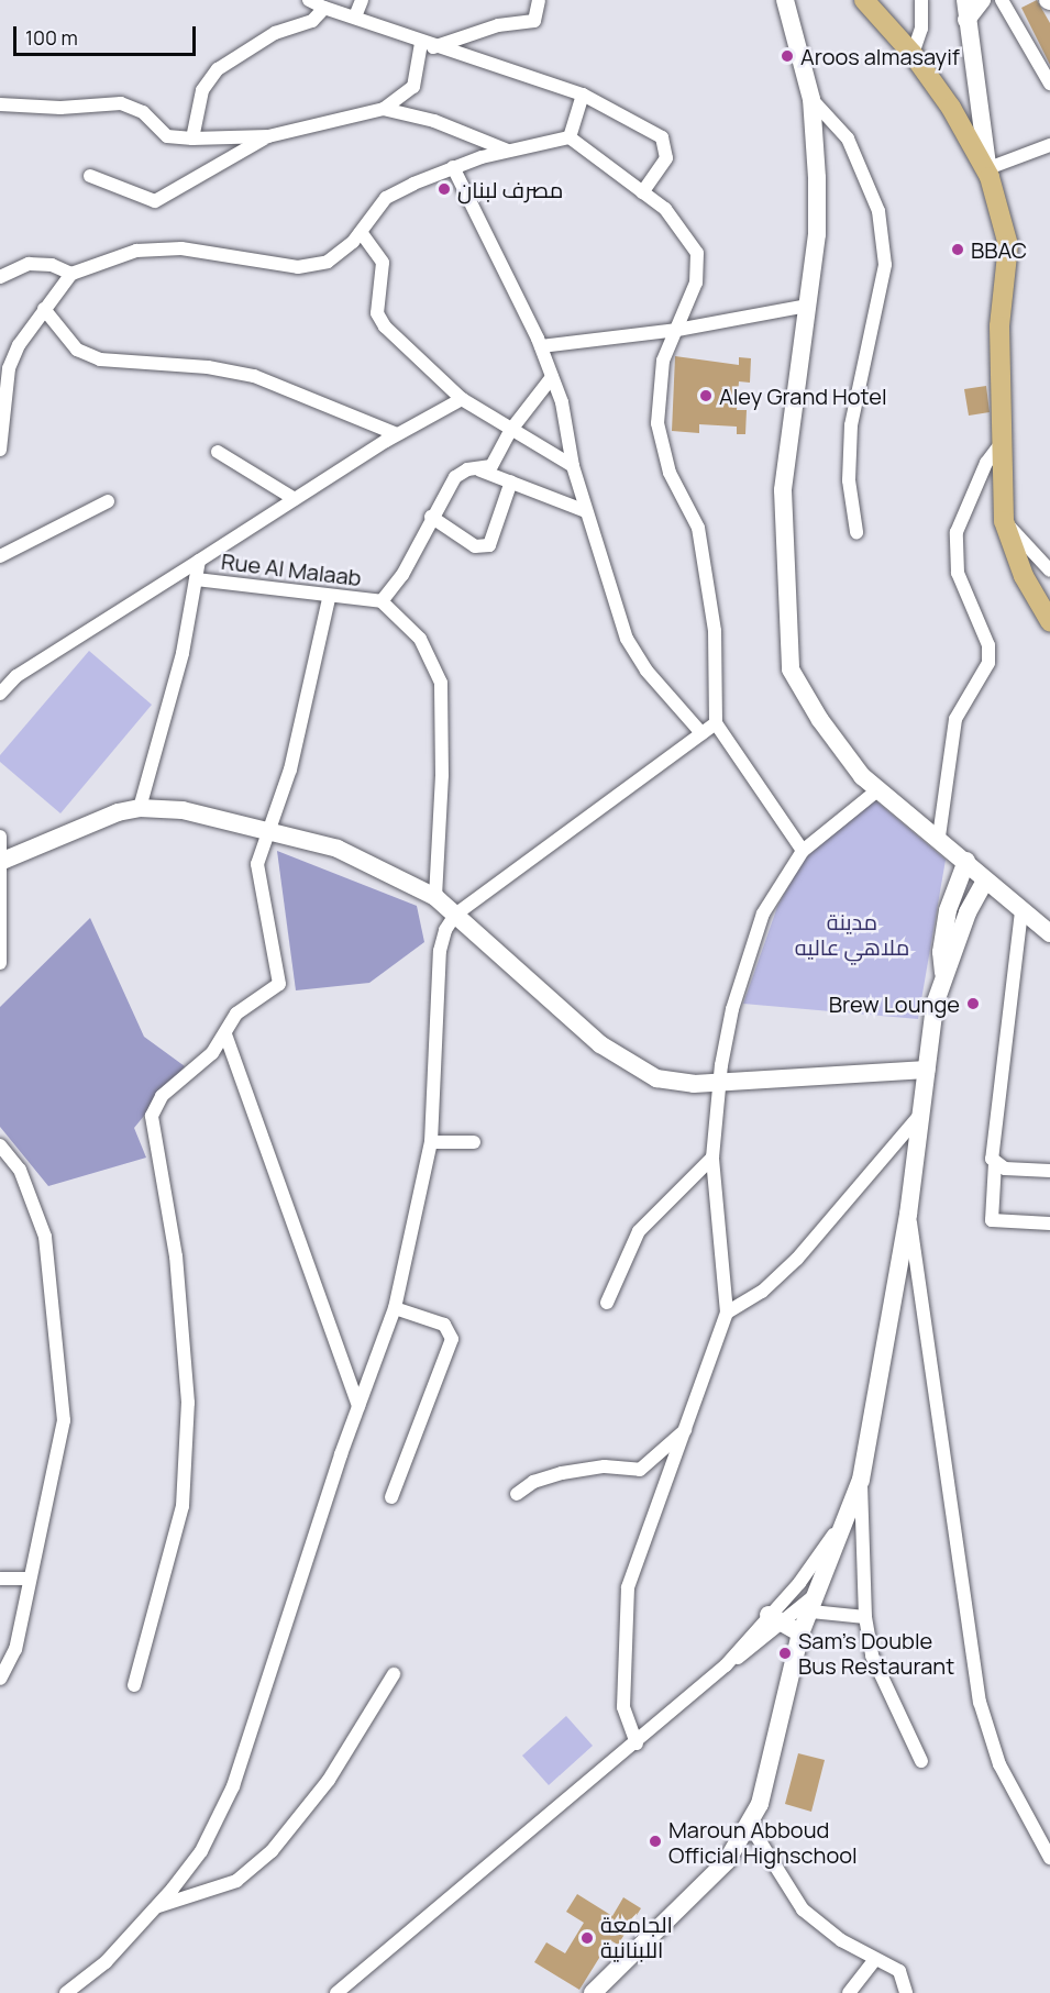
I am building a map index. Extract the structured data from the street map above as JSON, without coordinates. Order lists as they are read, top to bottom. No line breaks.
{"streets":{"street":["Rue Al Malaab"]},"parks":["مدينة ملاهي عاليه"],"places":["Aroos almasayif","مصرف لبنان","BBAC","Aley Grand Hotel","Brew Lounge","Sam's Double Bus Restaurant","Maroun Abboud Official Highschool","الجامعة اللبنانية"],"scale_bar":"100 m"}
